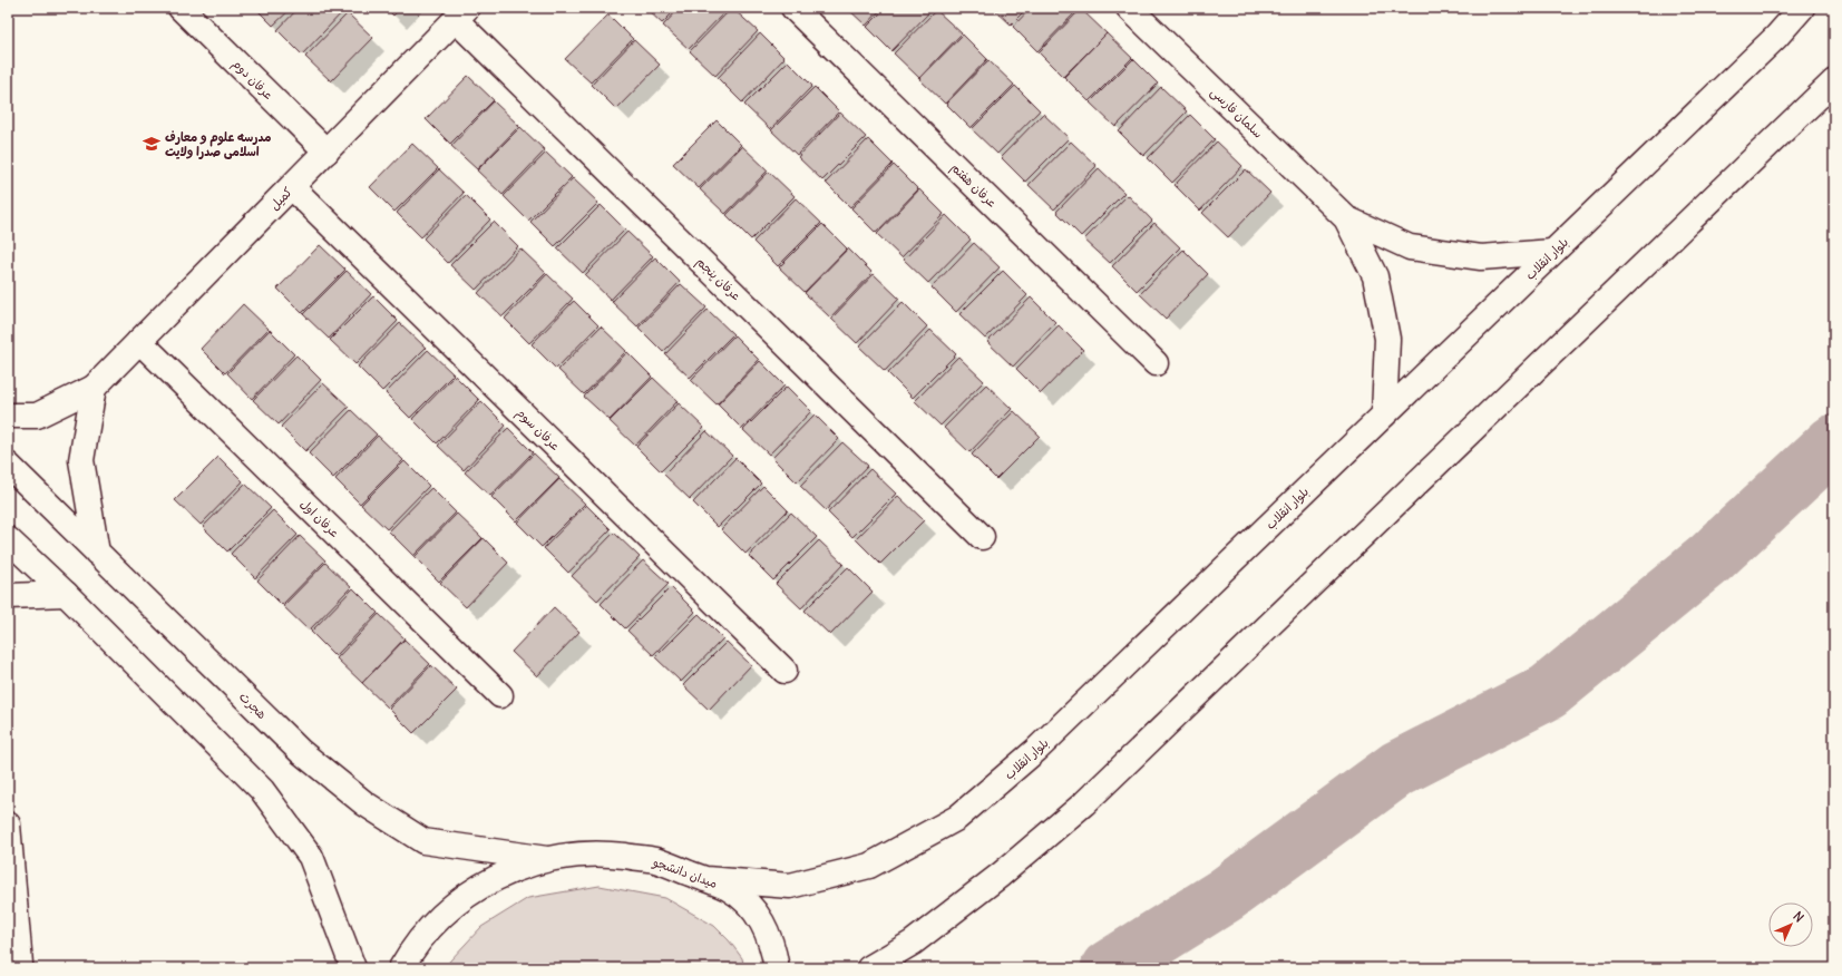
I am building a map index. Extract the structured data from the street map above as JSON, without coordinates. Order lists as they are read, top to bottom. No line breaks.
{"streets":{"main road":["عرفان دوم","سلمان فارسی","عرفان هفتم","کمیل","بلوار انقلاب","عرفان پنجم","عرفان سوم","عرفان اول","هجرت","میدان دانشجو"]},"crossings":[["عرفان دوم","کمیل"],["سلمان فارسی","بلوار انقلاب"],["کمیل","عرفان پنجم"],["کمیل","عرفان سوم"],["کمیل","عرفان اول"],["بلوار انقلاب","میدان دانشجو"],["هجرت","میدان دانشجو"]],"places":{"school or university":["مدرسه علوم و معارف اسلامی صدرا ولایت"]},"north":"top right"}
